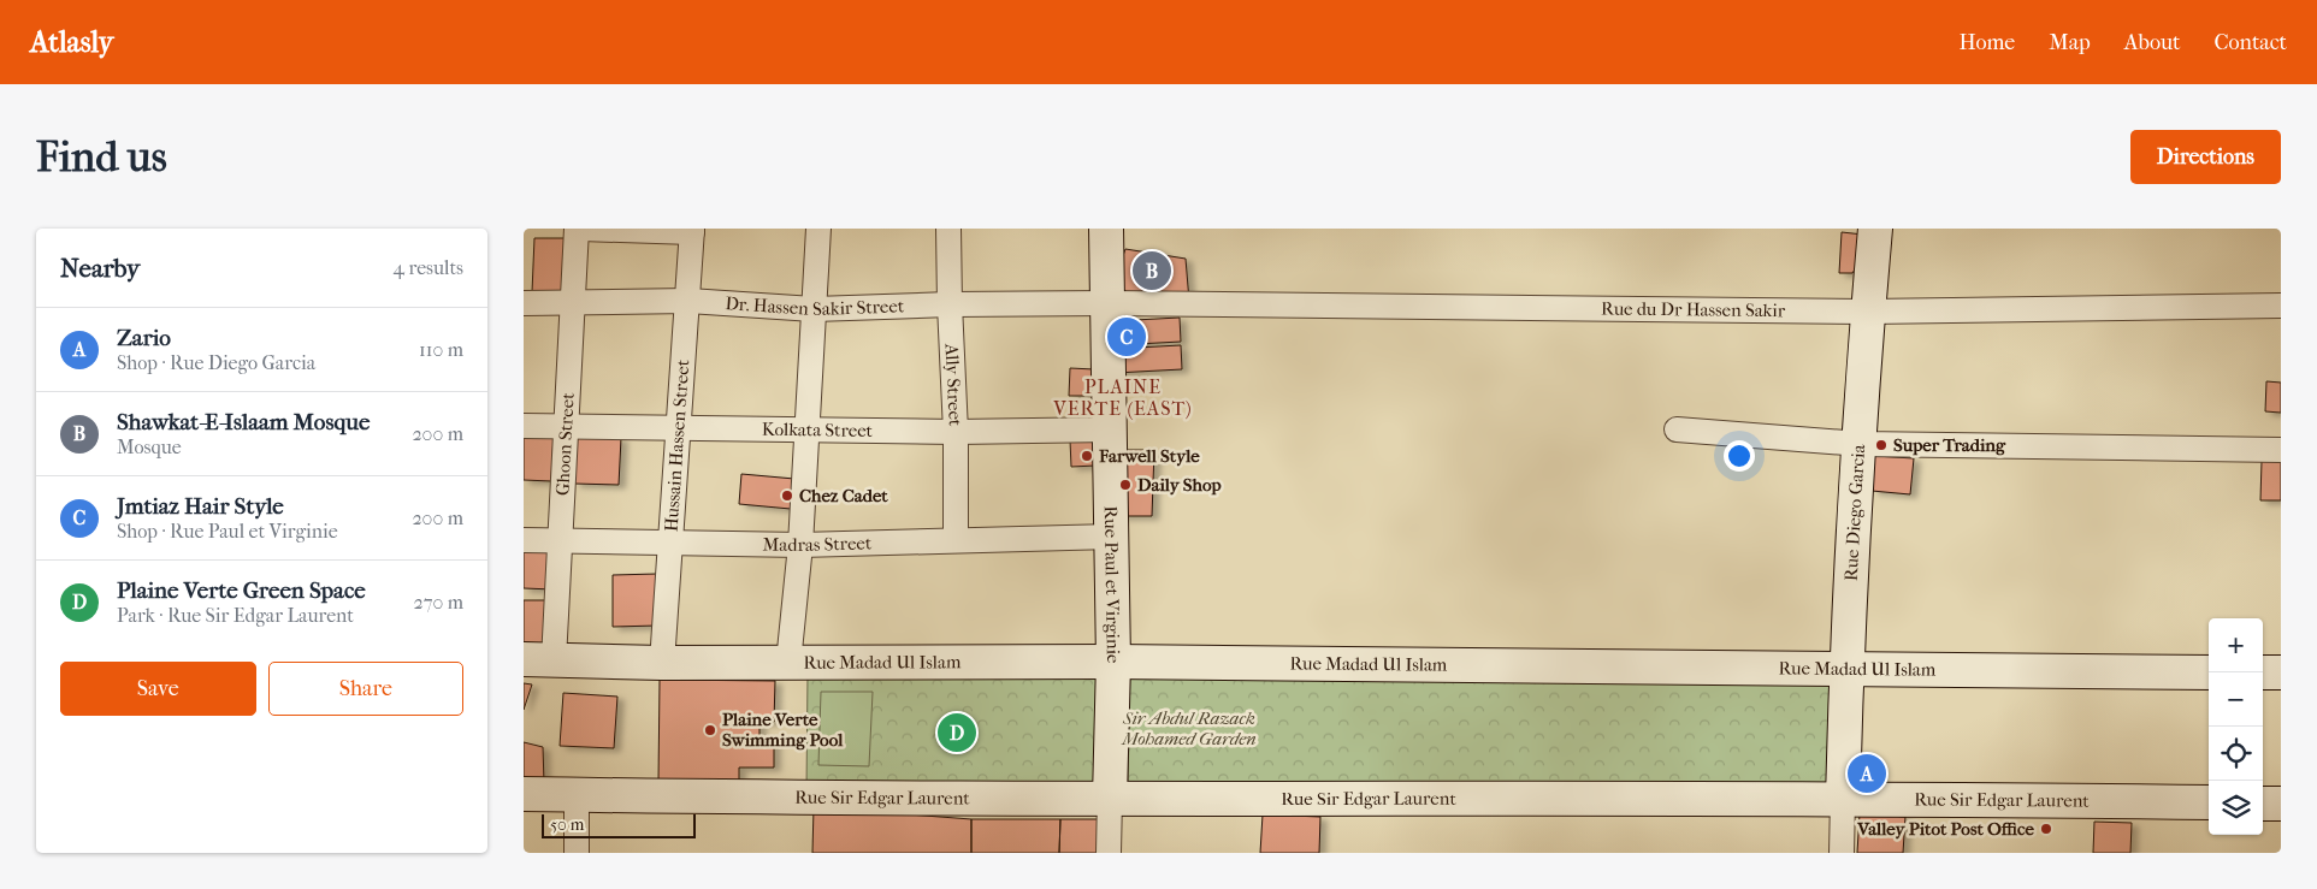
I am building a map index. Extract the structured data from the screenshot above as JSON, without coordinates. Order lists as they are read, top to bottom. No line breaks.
{"streets":{"main road":["Rue Diego Garcia","Rue Paul et Virginie","Rue Madad Ul Islam","Rue Sir Edgar Laurent"],"street":["Dr. Hassen Sakir Street","Rue du Dr Hassen Sakir","Ally Street","Kolkata Street","Ghoon Street","Hussain Hassen Street","Madras Street"]},"crossings":[["Dr. Hassen Sakir Street","Rue du Dr Hassen Sakir"],["Dr. Hassen Sakir Street","Ally Street"],["Dr. Hassen Sakir Street","Ghoon Street"],["Dr. Hassen Sakir Street","Hussain Hassen Street"],["Dr. Hassen Sakir Street","Rue Paul et Virginie"],["Rue du Dr Hassen Sakir","Rue Diego Garcia"],["Rue du Dr Hassen Sakir","Rue Paul et Virginie"],["Ally Street","Kolkata Street"],["Ally Street","Madras Street"],["Kolkata Street","Ghoon Street"],["Kolkata Street","Hussain Hassen Street"],["Kolkata Street","Rue Paul et Virginie"],["Ghoon Street","Madras Street"],["Ghoon Street","Rue Madad Ul Islam"],["Hussain Hassen Street","Madras Street"],["Hussain Hassen Street","Rue Madad Ul Islam"],["Rue Diego Garcia","Rue Madad Ul Islam"],["Rue Diego Garcia","Rue Sir Edgar Laurent"],["Madras Street","Rue Paul et Virginie"],["Rue Paul et Virginie","Rue Madad Ul Islam"],["Rue Paul et Virginie","Rue Sir Edgar Laurent"]],"districts":["PLAINE VERTE (EAST)"],"parks":["Sir Abdul Razack Mohamed Garden"],"places":["Super Trading","Farwell Style","Daily Shop","Chez Cadet","Plaine Verte Swimming Pool","Valley Pitot Post Office"],"scale_bar":"50 m","page":{"header":"Atlasly","nav":["Home","Map","About","Contact"],"buttons":["Directions",["Save","Share"]],"title":"Find us","heading":["Nearby","4 results"],"pins":["B","C","D","A"],"list":[{"mark":"A","name":"Zario","note":"Shop · Rue Diego Garcia","value":"110 m"},{"mark":"B","name":"Shawkat-E-Islaam Mosque","note":"Mosque","value":"200 m"},{"mark":"C","name":"Jmtiaz Hair Style","note":"Shop · Rue Paul et Virginie","value":"200 m"},{"mark":"D","name":"Plaine Verte Green Space","note":"Park · Rue Sir Edgar Laurent","value":"270 m"}],"map_buttons":["+","−"],"scale":"50 m"}}
